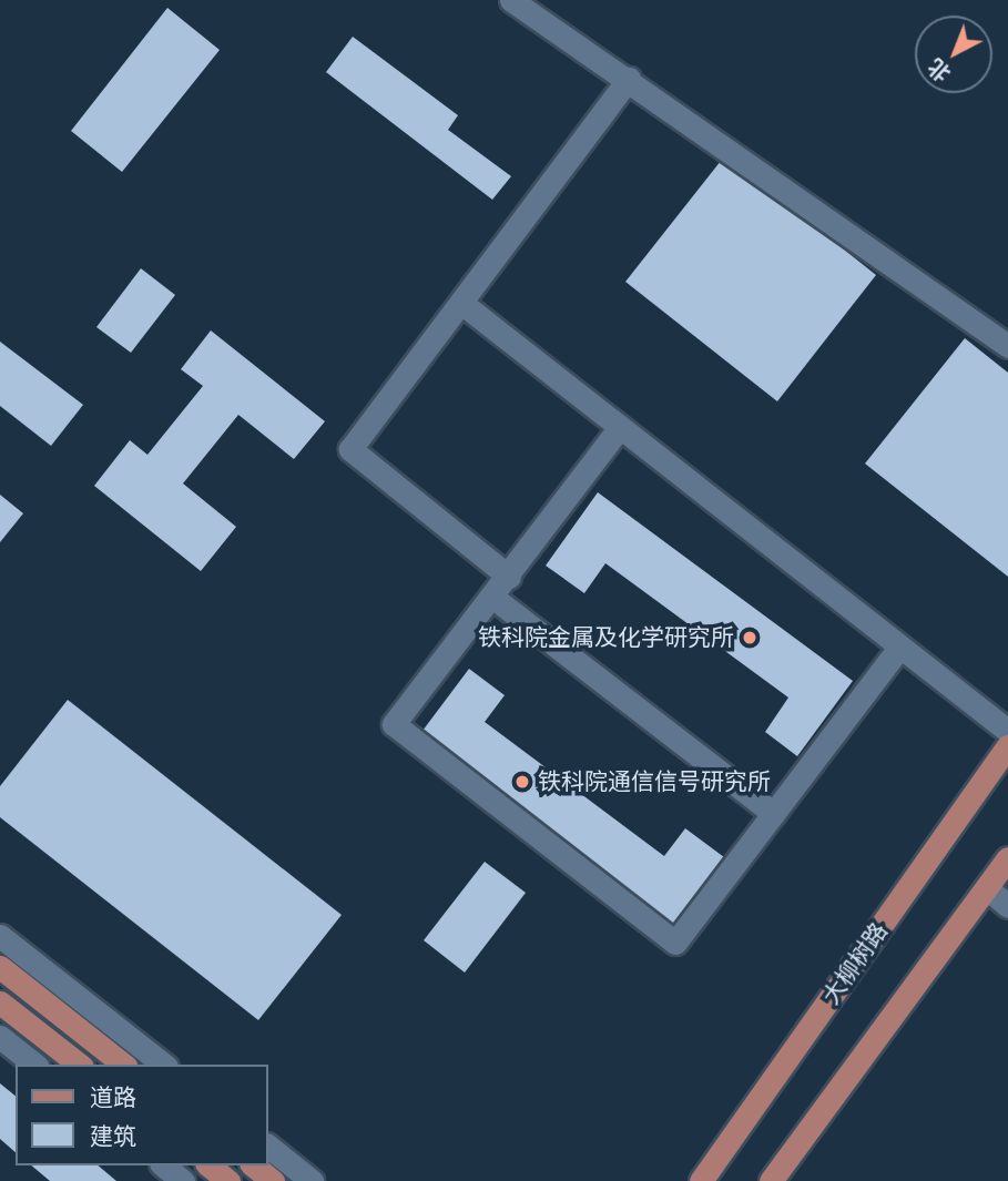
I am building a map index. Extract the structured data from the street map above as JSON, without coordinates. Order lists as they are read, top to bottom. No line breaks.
{"streets":{"main road":["大柳树路"]},"places":["铁科院金属及化学研究所","铁科院通信信号研究所"],"legend":["道路","建筑"],"north":"bottom left"}
